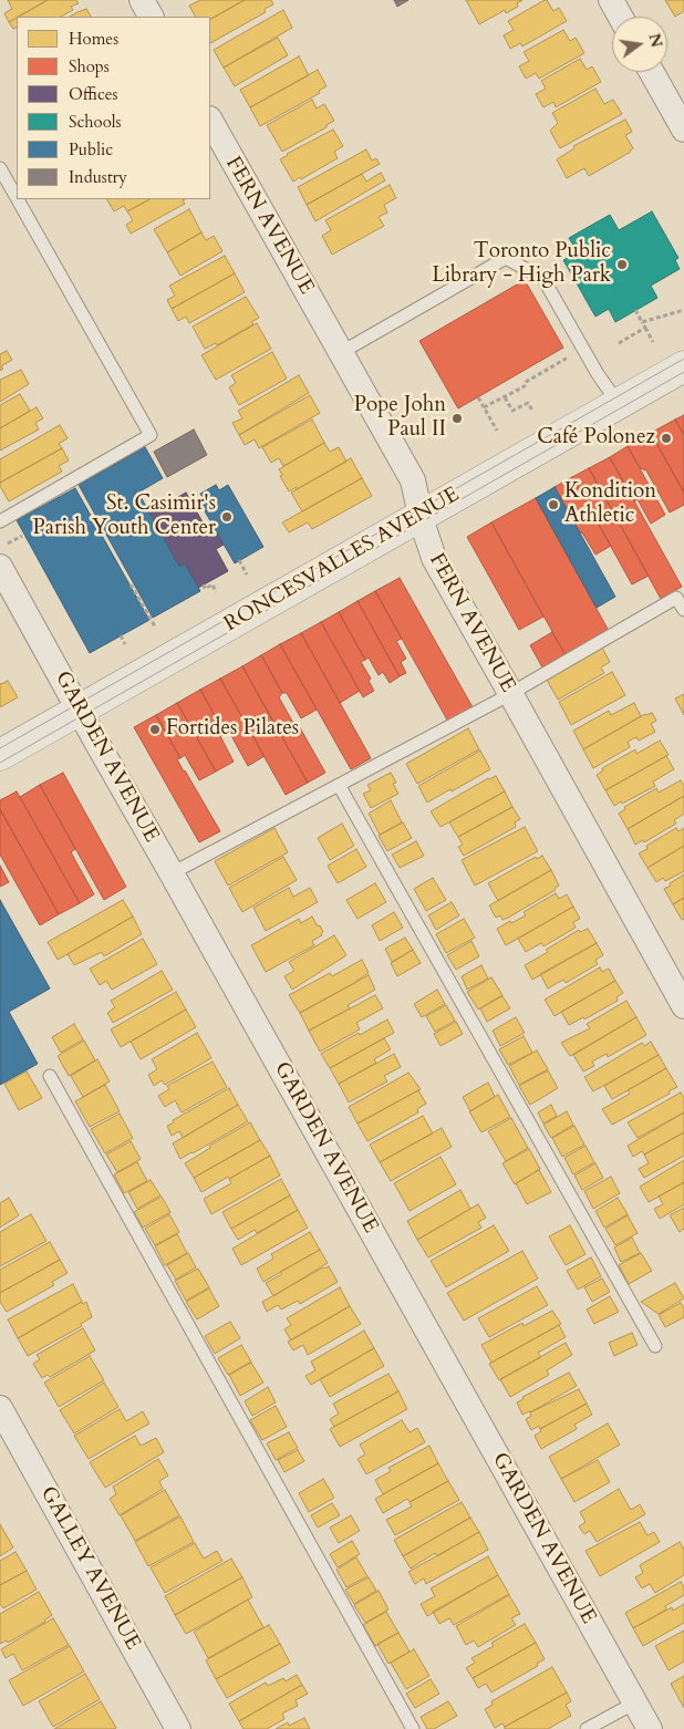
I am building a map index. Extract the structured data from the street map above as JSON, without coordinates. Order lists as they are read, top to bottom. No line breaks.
{"streets":{"street":["FERN AVENUE","RONCESVALLES AVENUE","GARDEN AVENUE","GALLEY AVENUE"]},"crossings":[["FERN AVENUE","RONCESVALLES AVENUE"],["RONCESVALLES AVENUE","GARDEN AVENUE"]],"places":["Toronto Public Library - High Park","Pope John Paul II","Café Polonez","Kondition Athletic","St. Casimir's Parish Youth Center","Fortides Pilates"],"legend":["Homes","Shops","Offices","Schools","Public","Industry"],"north":"right"}
